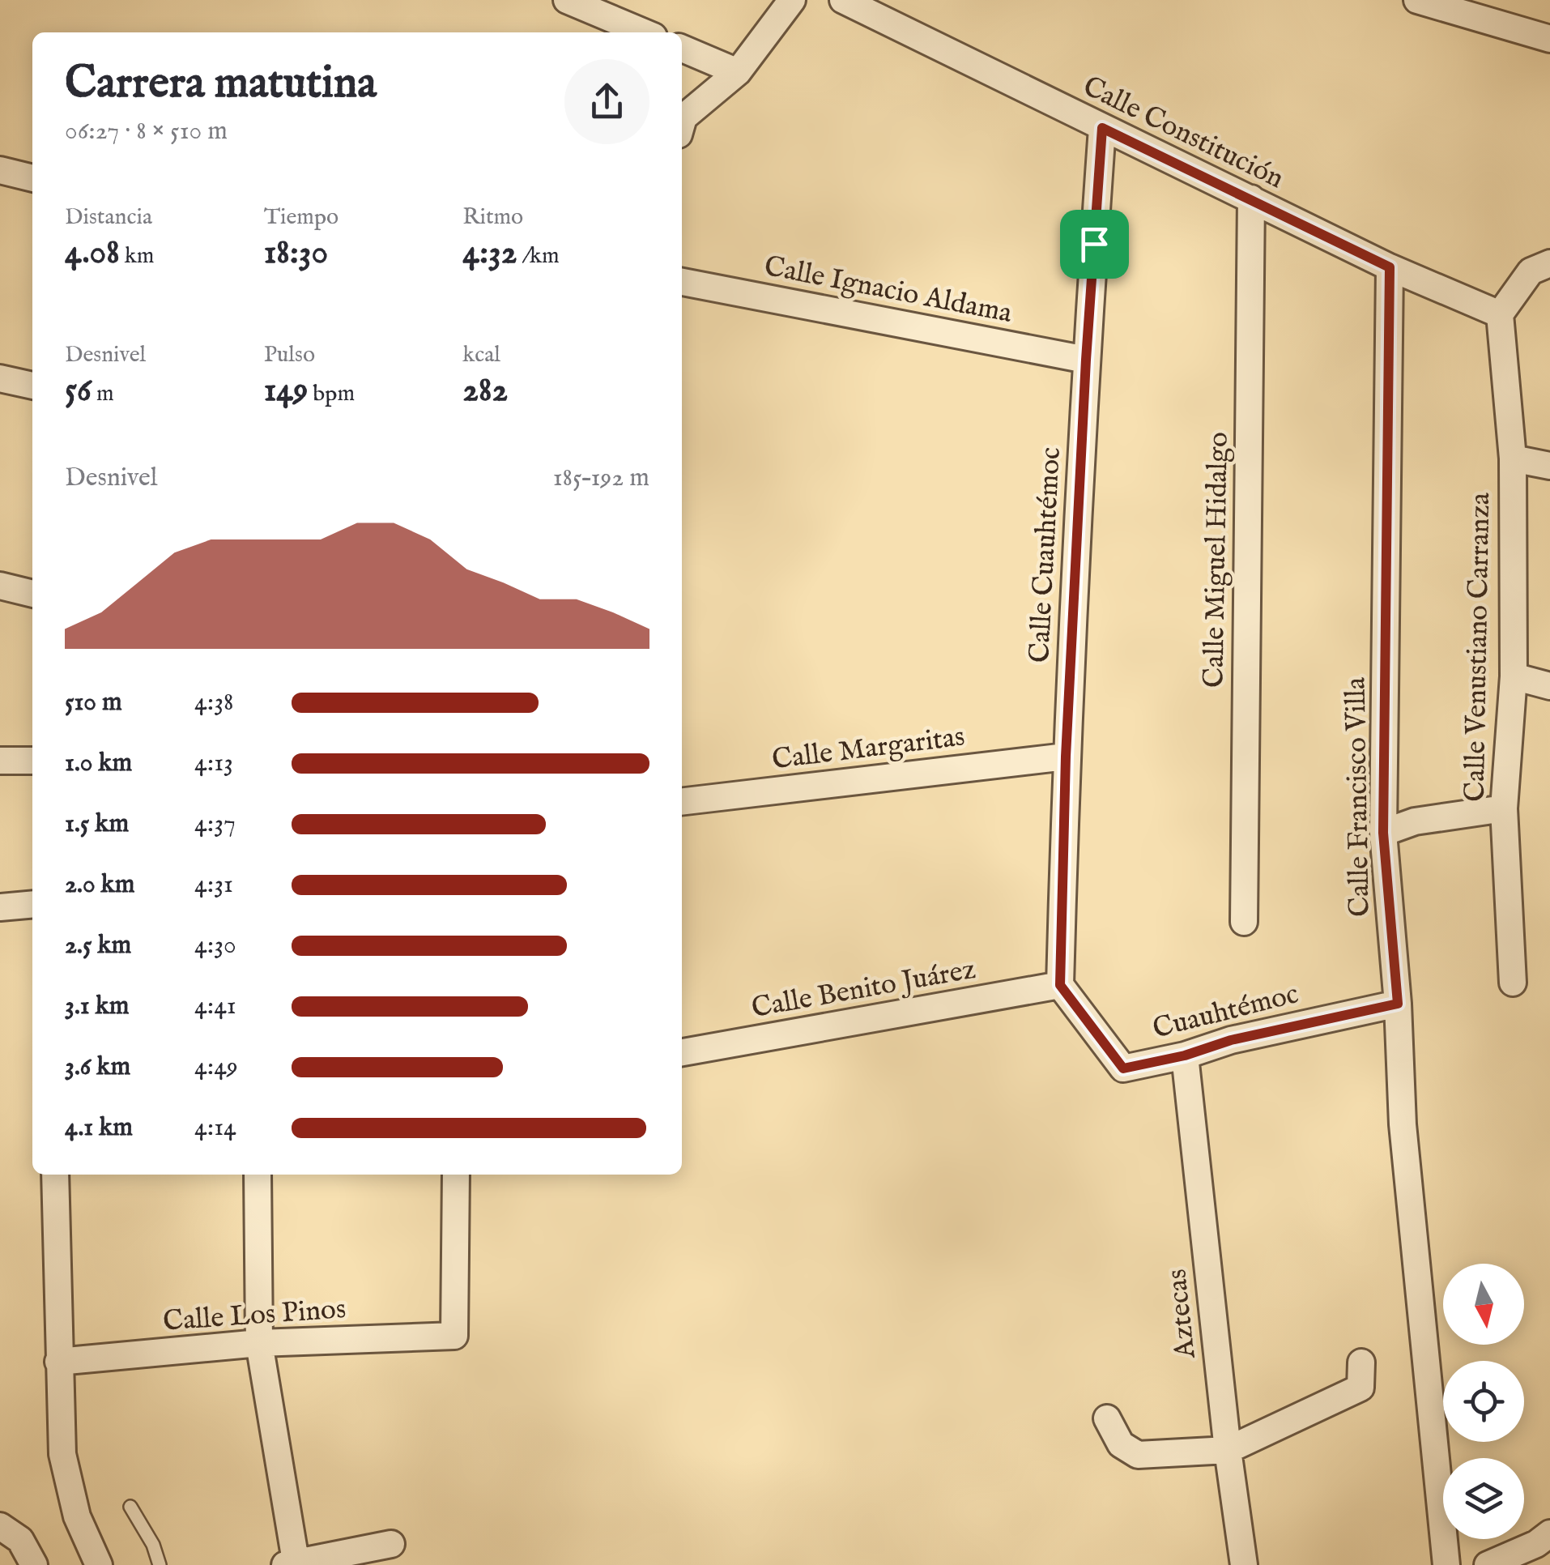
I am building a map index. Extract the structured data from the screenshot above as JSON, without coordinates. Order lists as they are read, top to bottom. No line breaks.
{"streets":{"street":["Calle Constitución","Calle Ignacio Aldama","Calle Cuauhtémoc","Calle Miguel Hidalgo","Calle Venustiano Carranza","Calle Margaritas","Calle Francisco Villa","Calle Benito Juárez","Cuauhtémoc","Calle Los Pinos","Aztecas"]},"crossings":[["Calle Constitución","Calle Cuauhtémoc"],["Calle Constitución","Calle Miguel Hidalgo"],["Calle Constitución","Calle Venustiano Carranza"],["Calle Constitución","Calle Francisco Villa"],["Calle Ignacio Aldama","Calle Cuauhtémoc"],["Calle Cuauhtémoc","Calle Margaritas"],["Calle Cuauhtémoc","Calle Benito Juárez"],["Calle Cuauhtémoc","Cuauhtémoc"],["Calle Francisco Villa","Cuauhtémoc"],["Calle Benito Juárez","Cuauhtémoc"],["Cuauhtémoc","Aztecas"]],"north":"bottom","page":{"heading":["Carrera matutina","06:27 · 8 × 510 m"],"stats":[["Distancia","4.08 km"],["Tiempo","18:30"],["Ritmo","4:32 /km"],["Desnivel","56 m"],["Pulso","149 bpm"],["kcal","282"]],"chart":["Desnivel","185–192 m"],"list":[{"name":"510 m","note":"4:38"},{"name":"1.0 km","note":"4:13"},{"name":"1.5 km","note":"4:37"},{"name":"2.0 km","note":"4:31"},{"name":"2.5 km","note":"4:30"},{"name":"3.1 km","note":"4:41"},{"name":"3.6 km","note":"4:49"},{"name":"4.1 km","note":"4:14"}]}}
